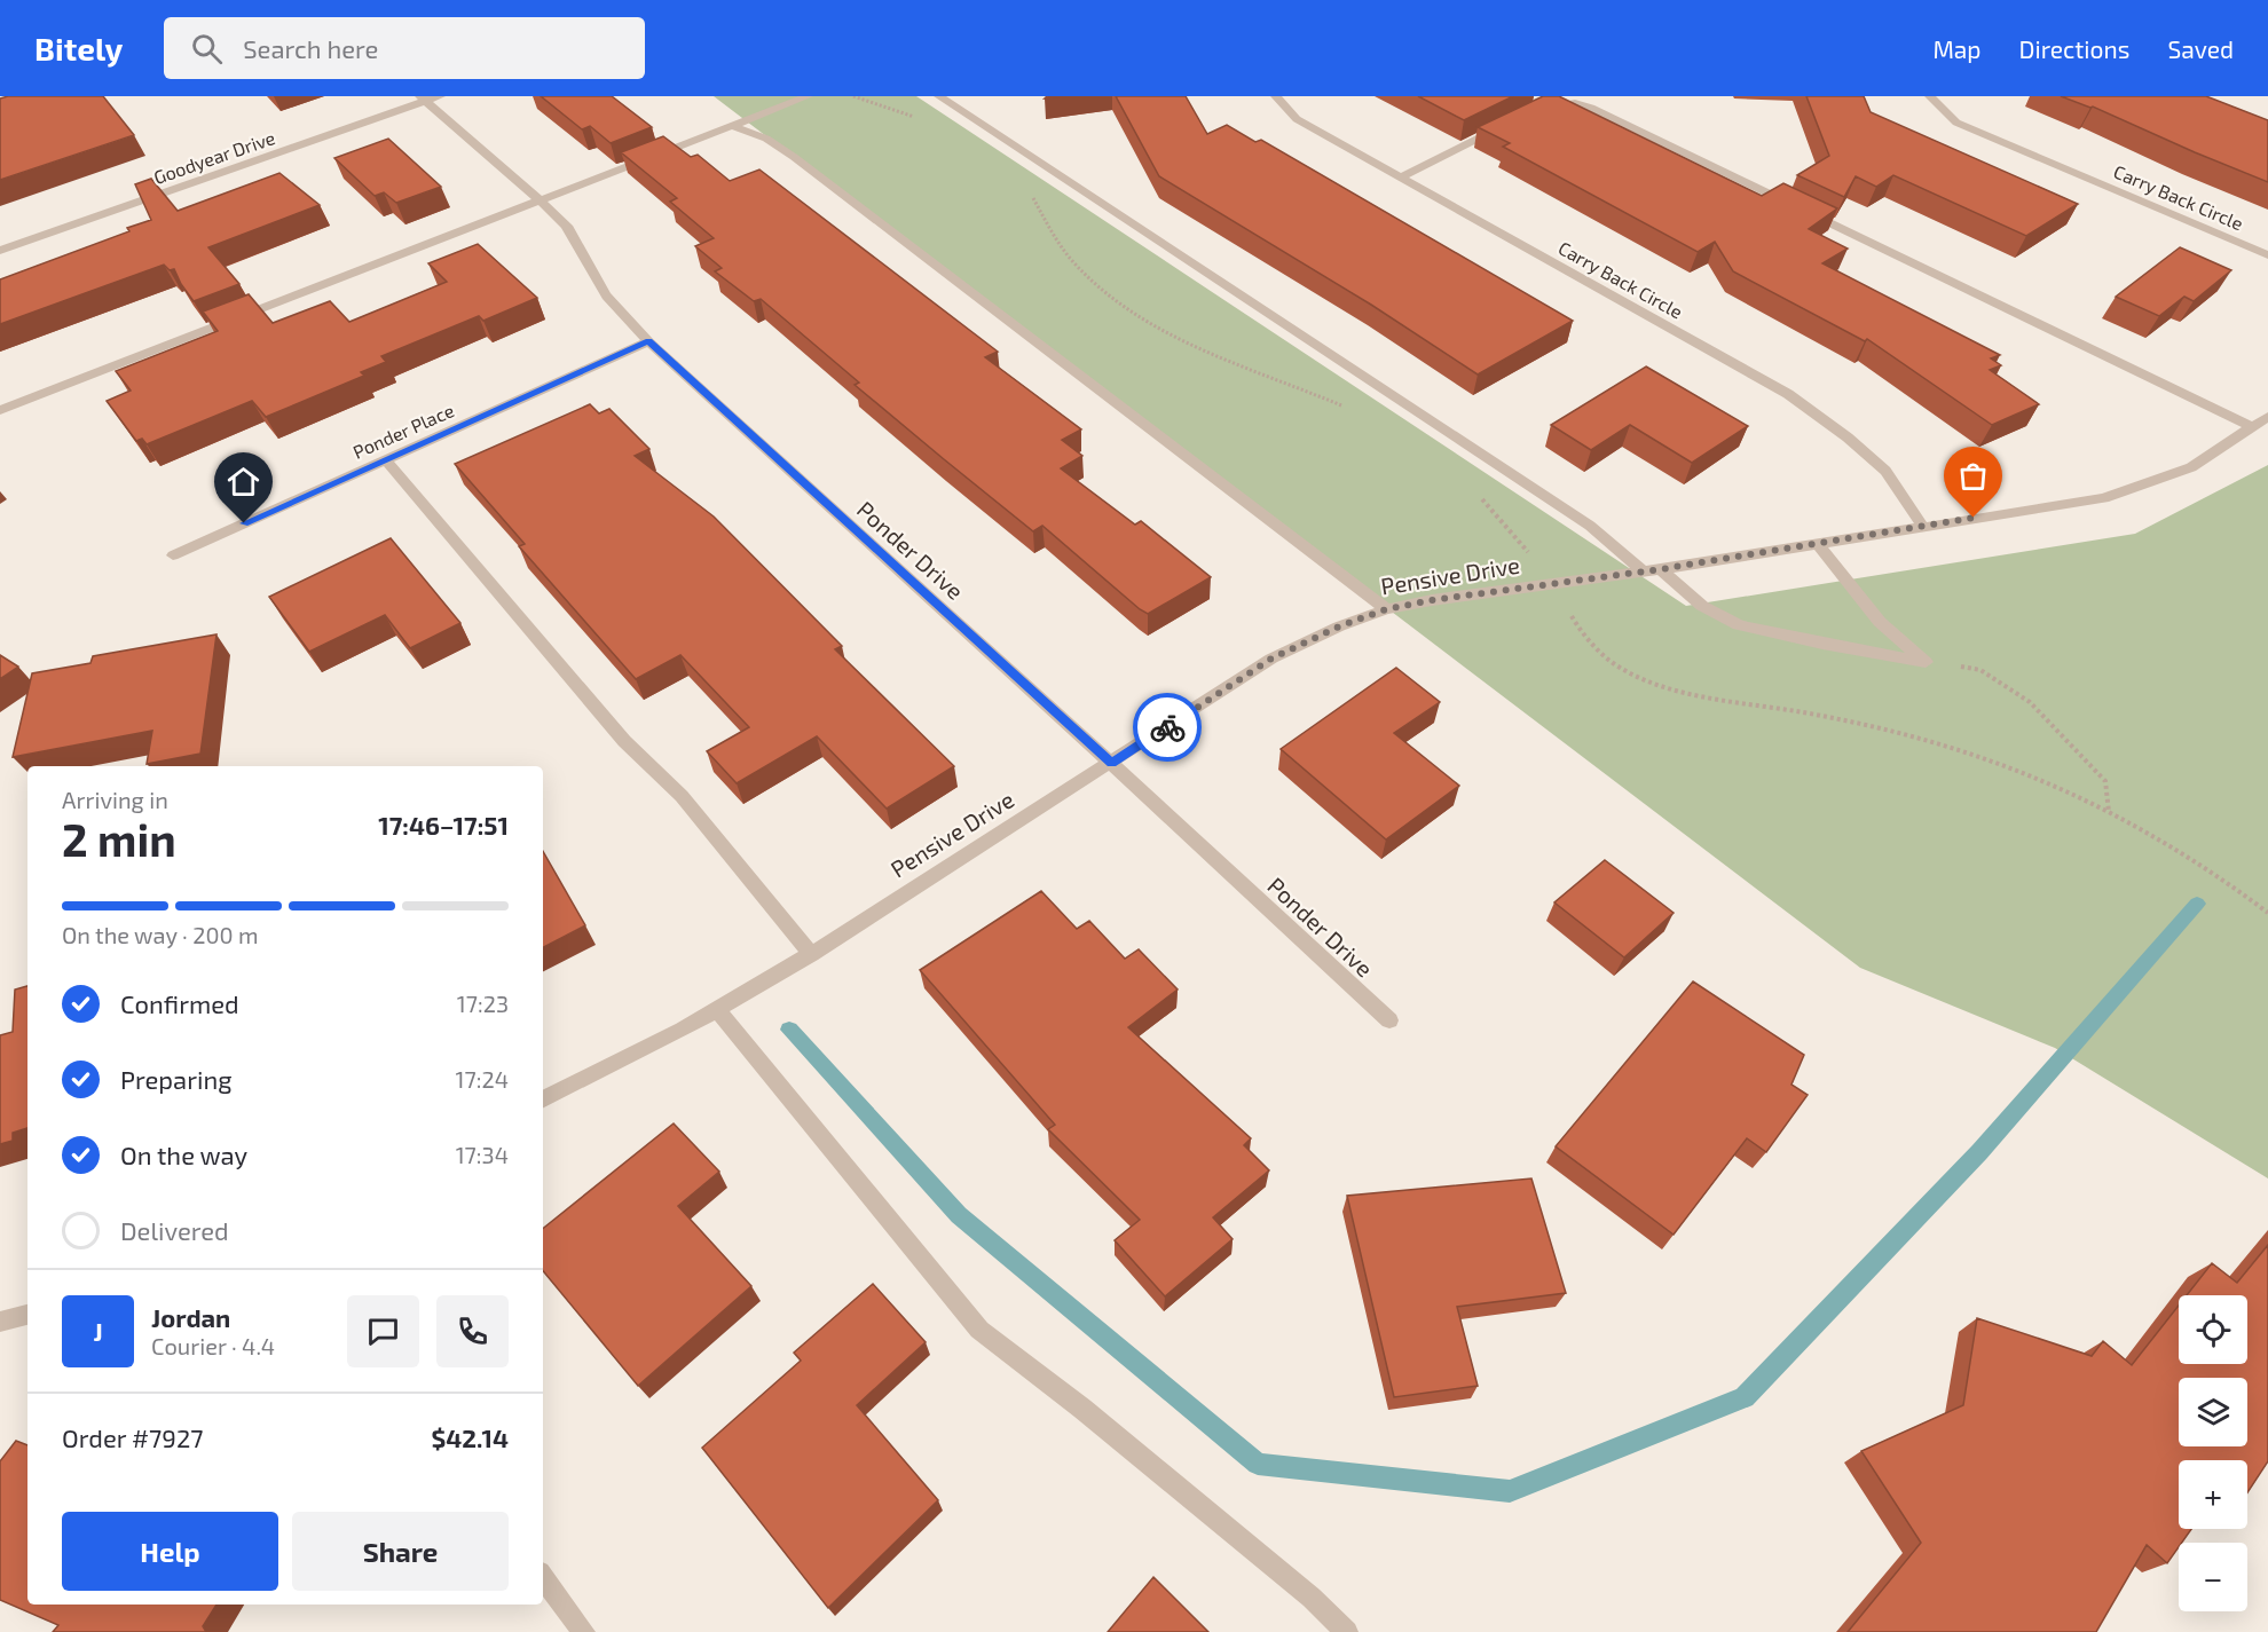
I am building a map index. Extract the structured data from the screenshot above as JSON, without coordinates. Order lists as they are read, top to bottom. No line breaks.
{"streets":{"street":["Goodyear Drive","Carry Back Circle","Ponder Place","Ponder Drive","Pensive Drive"]},"crossings":[["Goodyear Drive","Ponder Drive"],["Carry Back Circle","Pensive Drive"],["Ponder Place","Ponder Drive"],["Ponder Drive","Pensive Drive"]],"page":{"header":"Bitely","search":"Search here","nav":["Map","Directions","Saved"],"heading":["2 min","Arriving in","17:46–17:51"],"panel":["Jordan","Courier · 4.4","Order #7927","$42.14"],"bar":"On the way · 200 m","list":[["Confirmed","17:23"],["Preparing","17:24"],["On the way","17:34"],"Delivered"],"map_buttons":["+","−"],"round":"J","buttons":["Help","Share"]}}
